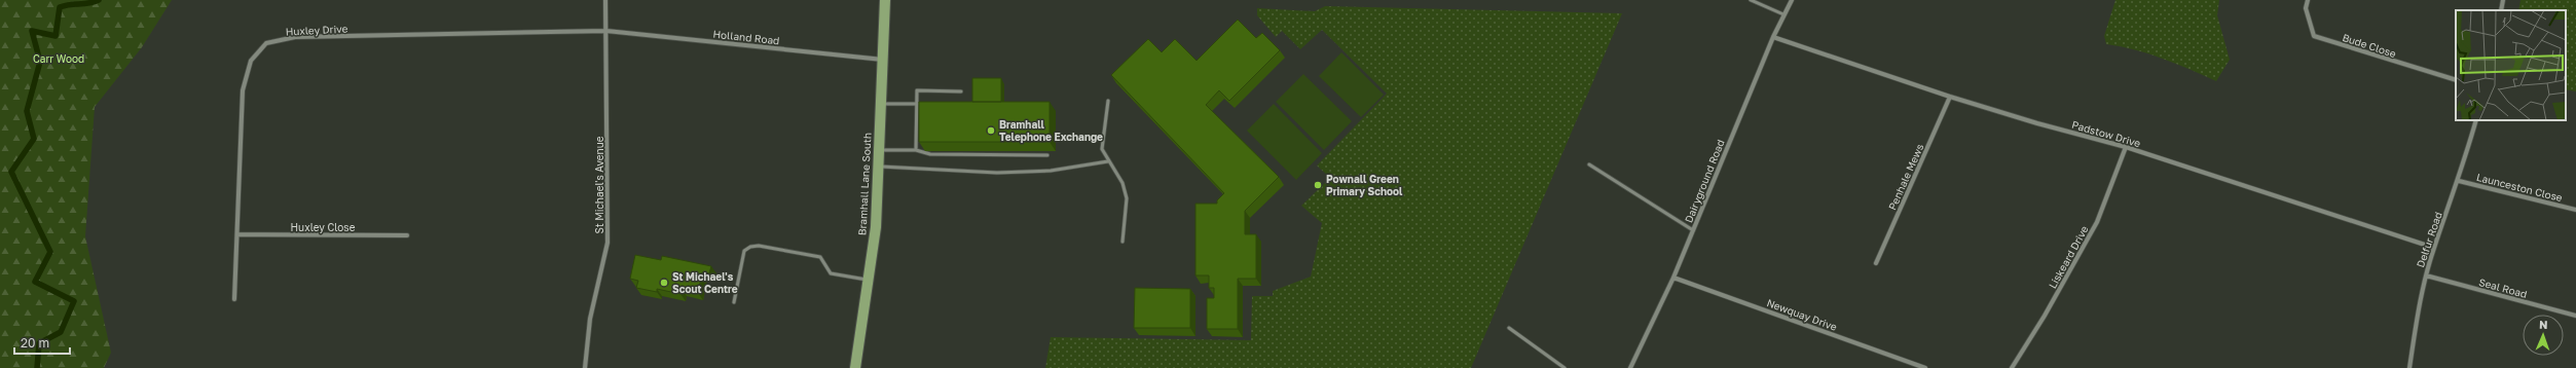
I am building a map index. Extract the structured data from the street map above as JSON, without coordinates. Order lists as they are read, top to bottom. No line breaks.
{"streets":{"main road":["Bramhall Lane South"],"street":["Huxley Drive","Holland Road","Bude Close","Padstow Drive","Penhale Mews","Dairyground Road","St Michael's Avenue","Launceston Close","Huxley Close","Delfur Road","Liskeard Drive","Seal Road","Newquay Drive"]},"crossings":[["Huxley Drive","Holland Road"],["Huxley Drive","St Michael's Avenue"],["Huxley Drive","Huxley Close"],["Holland Road","Bramhall Lane South"],["Holland Road","St Michael's Avenue"],["Padstow Drive","Penhale Mews"],["Padstow Drive","Dairyground Road"],["Padstow Drive","Delfur Road"],["Padstow Drive","Liskeard Drive"],["Dairyground Road","Newquay Drive"],["Launceston Close","Delfur Road"],["Delfur Road","Seal Road"]],"parks":["Carr Wood"],"places":["Bramhall Telephone Exchange","Pownall Green Primary School","St Michael's Scout Centre"],"scale_bar":"20 m","north":"top"}
